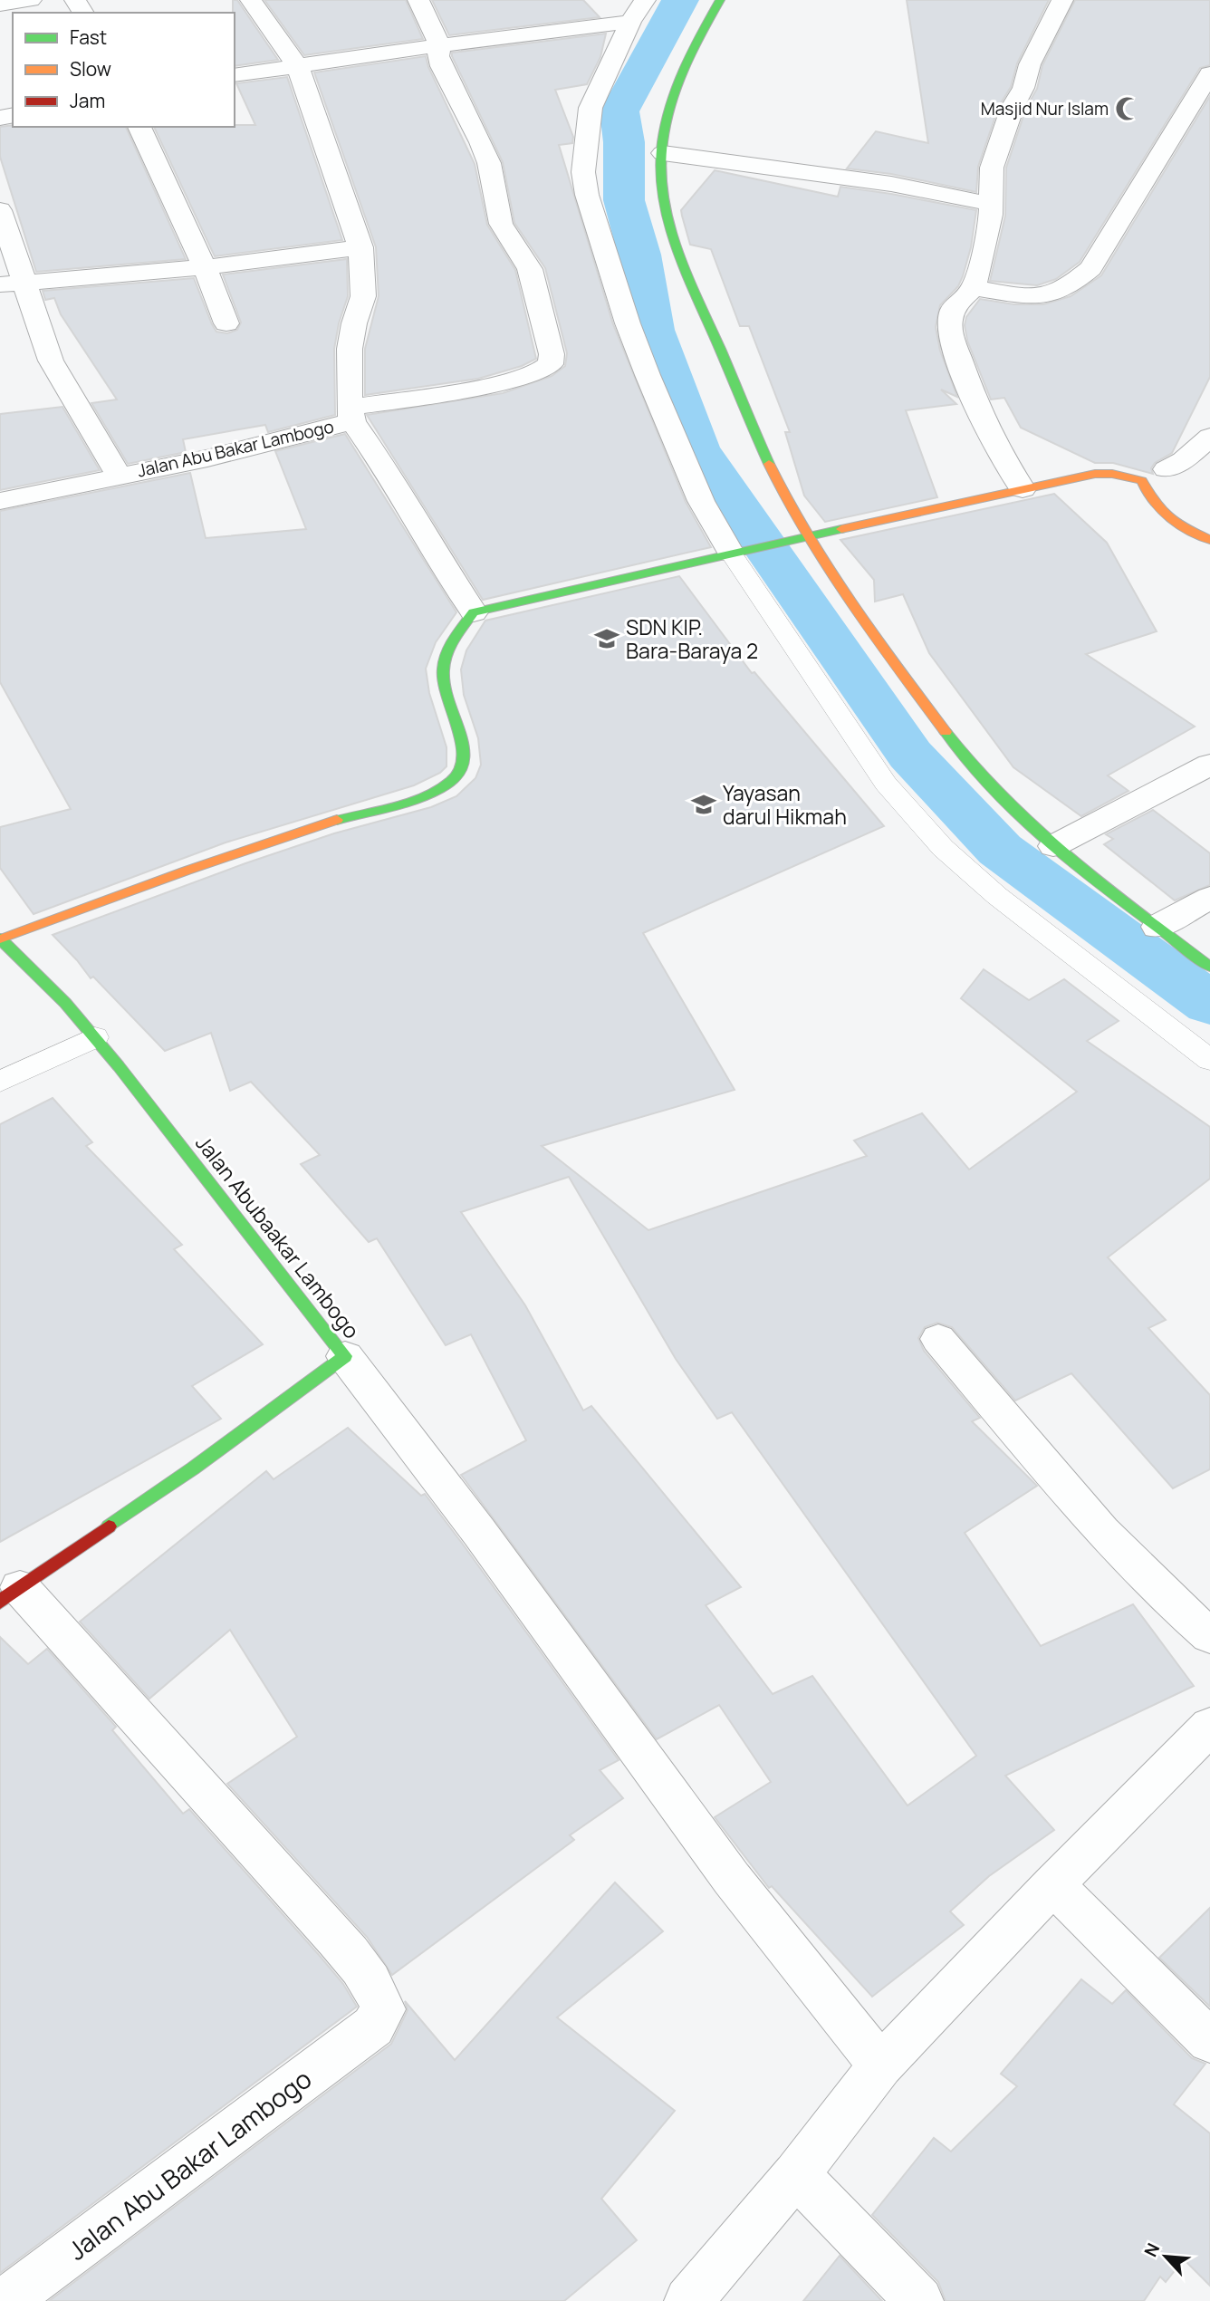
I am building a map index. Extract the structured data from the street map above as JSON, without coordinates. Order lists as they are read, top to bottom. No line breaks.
{"streets":{"street":["Jalan Abu Bakar Lambogo","Jalan Abubaakar Lambogo"]},"crossings":[["Jalan Abu Bakar Lambogo","Jalan Abubaakar Lambogo"]],"places":{"mosque":["Masjid Nur Islam"],"school or university":["SDN KIP. Bara-Baraya 2","Yayasan darul Hikmah"]},"legend":["Fast","Slow","Jam"],"north":"top left"}
